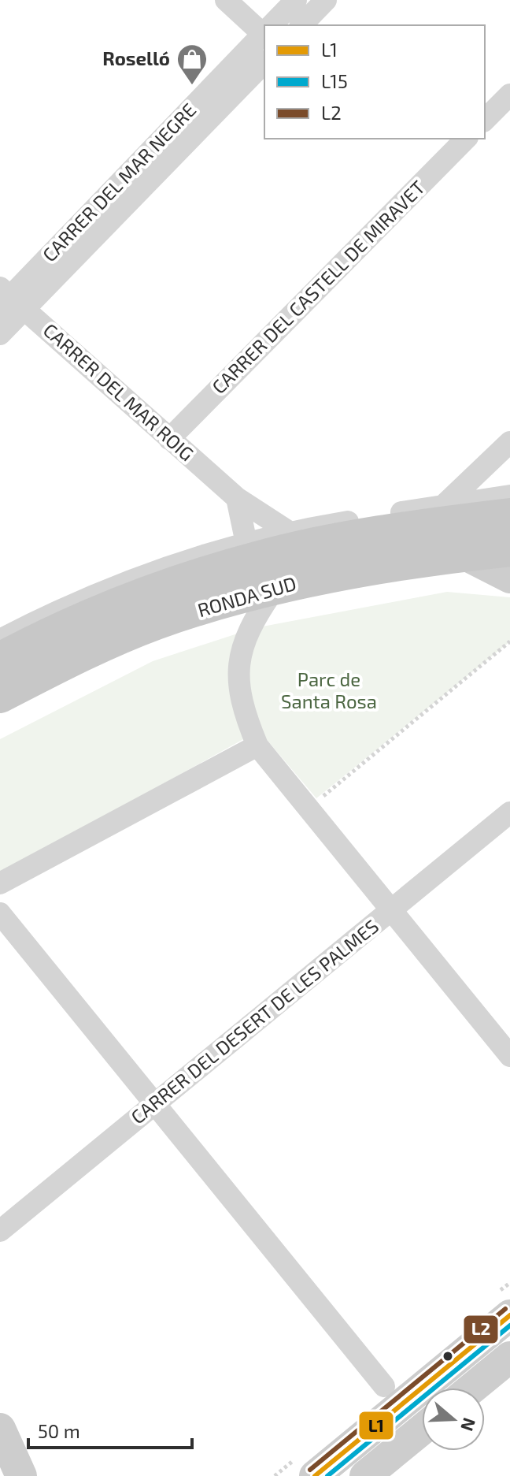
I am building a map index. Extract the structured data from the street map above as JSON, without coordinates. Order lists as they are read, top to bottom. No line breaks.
{"streets":{"main road":["RONDA SUD"],"street":["CARRER DEL MAR NEGRE","CARRER DEL CASTELL DE MIRAVET","CARRER DEL MAR ROIG","CARRER DEL DESERT DE LES PALMES"]},"crossings":[["CARRER DEL MAR NEGRE","CARRER DEL MAR ROIG"],["CARRER DEL CASTELL DE MIRAVET","CARRER DEL MAR ROIG"],["CARRER DEL MAR ROIG","RONDA SUD"]],"parks":["Parc de Santa Rosa"],"places":{"shop":["Roselló"]},"lines":["transit line L2","transit line L1","transit line L15"],"legend":["L1","L15","L2"],"scale_bar":"50 m","north":"right"}
